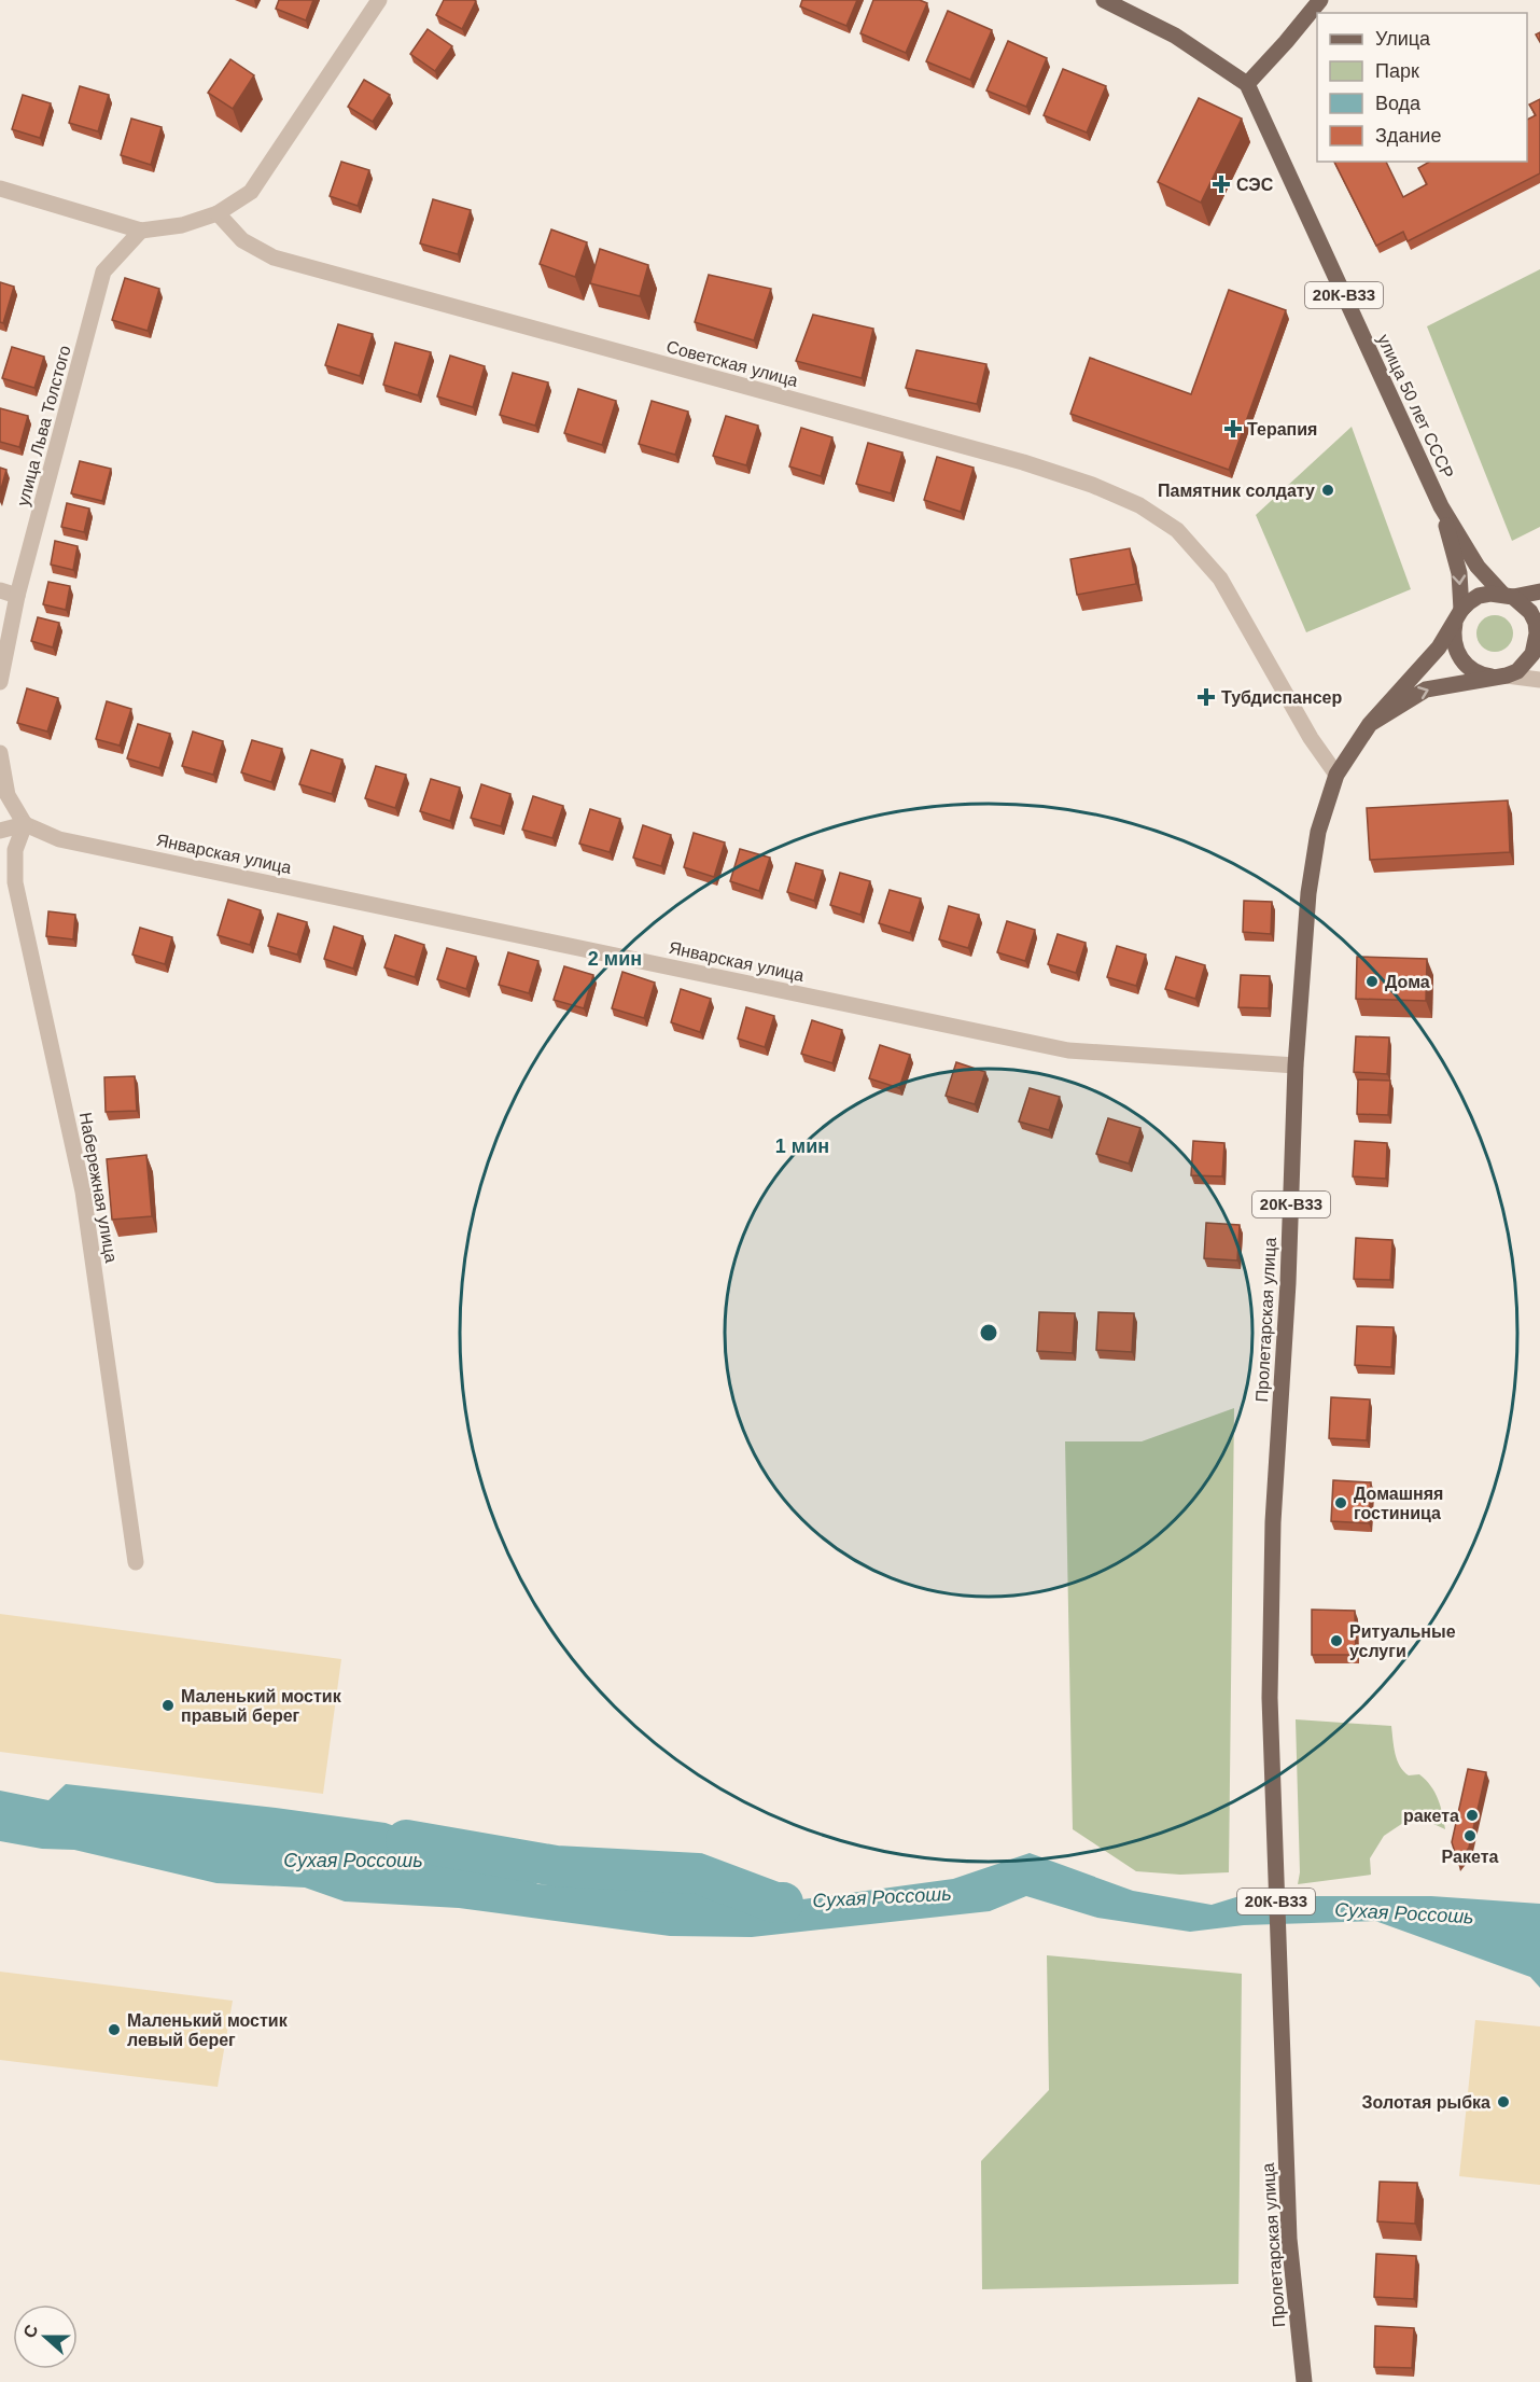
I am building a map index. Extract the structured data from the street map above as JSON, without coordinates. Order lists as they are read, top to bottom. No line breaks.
{"streets":{"main road":["20К-В33","улица 50 лет СССР","Пролетарская улица"],"street":["Советская улица","улица Льва Толстого","Январская улица","Набережная улица"]},"crossings":[["20К-В33","улица 50 лет СССР"],["20К-В33","Пролетарская улица"],["Советская улица","Пролетарская улица"],["Январская улица","Набережная улица"],["Январская улица","Пролетарская улица"]],"water":["Сухая Россошь"],"places":{"health":["СЭС","Терапия","Тубдиспансер"],"other":["Памятник солдату","Дома","Домашняя гостиница","Ритуальные услуги","Маленький мостик правый берег","ракета","Ракета","Маленький мостик левый берег","Золотая рыбка"]},"legend":["Улица","Парк","Вода","Здание"],"north":"left","rings":["2 мин","1 мин"]}
